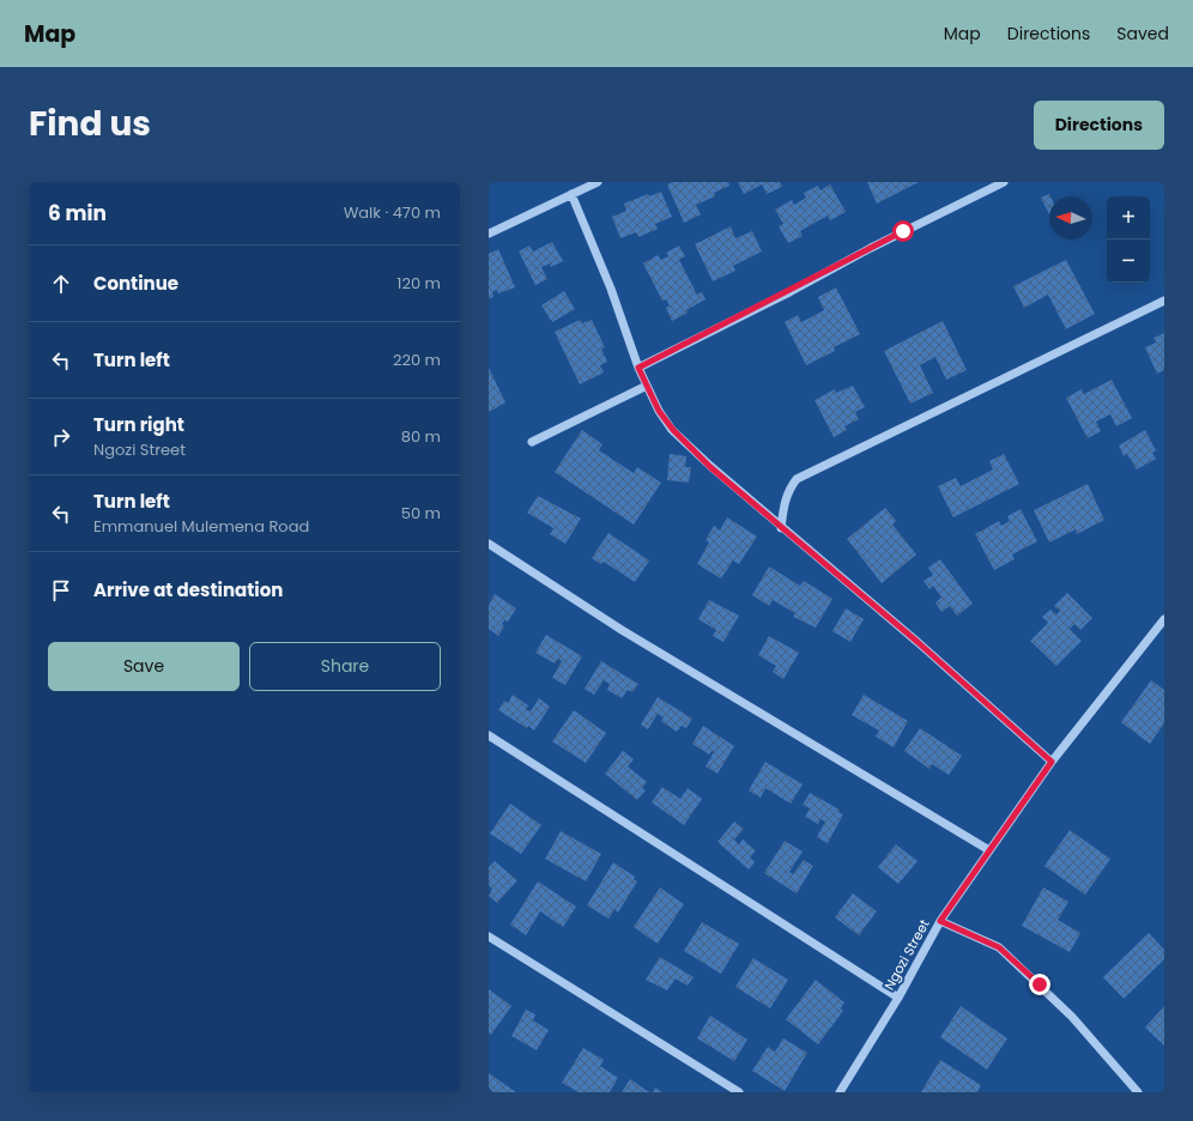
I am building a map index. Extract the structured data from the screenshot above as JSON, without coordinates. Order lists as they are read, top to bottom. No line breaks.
{"streets":{"street":["Ngozi Street"]},"north":"left","page":{"header":"Map","nav":["Map","Directions","Saved"],"title":"Find us","buttons":["Directions",["Save","Share"]],"heading":["6 min","Walk · 470 m"],"map_buttons":["+","−"],"list":[["Continue","120 m"],["Turn left","220 m"],["Turn right","Ngozi Street","80 m"],["Turn left","Emmanuel Mulemena Road","50 m"],"Arrive at destination"]}}
